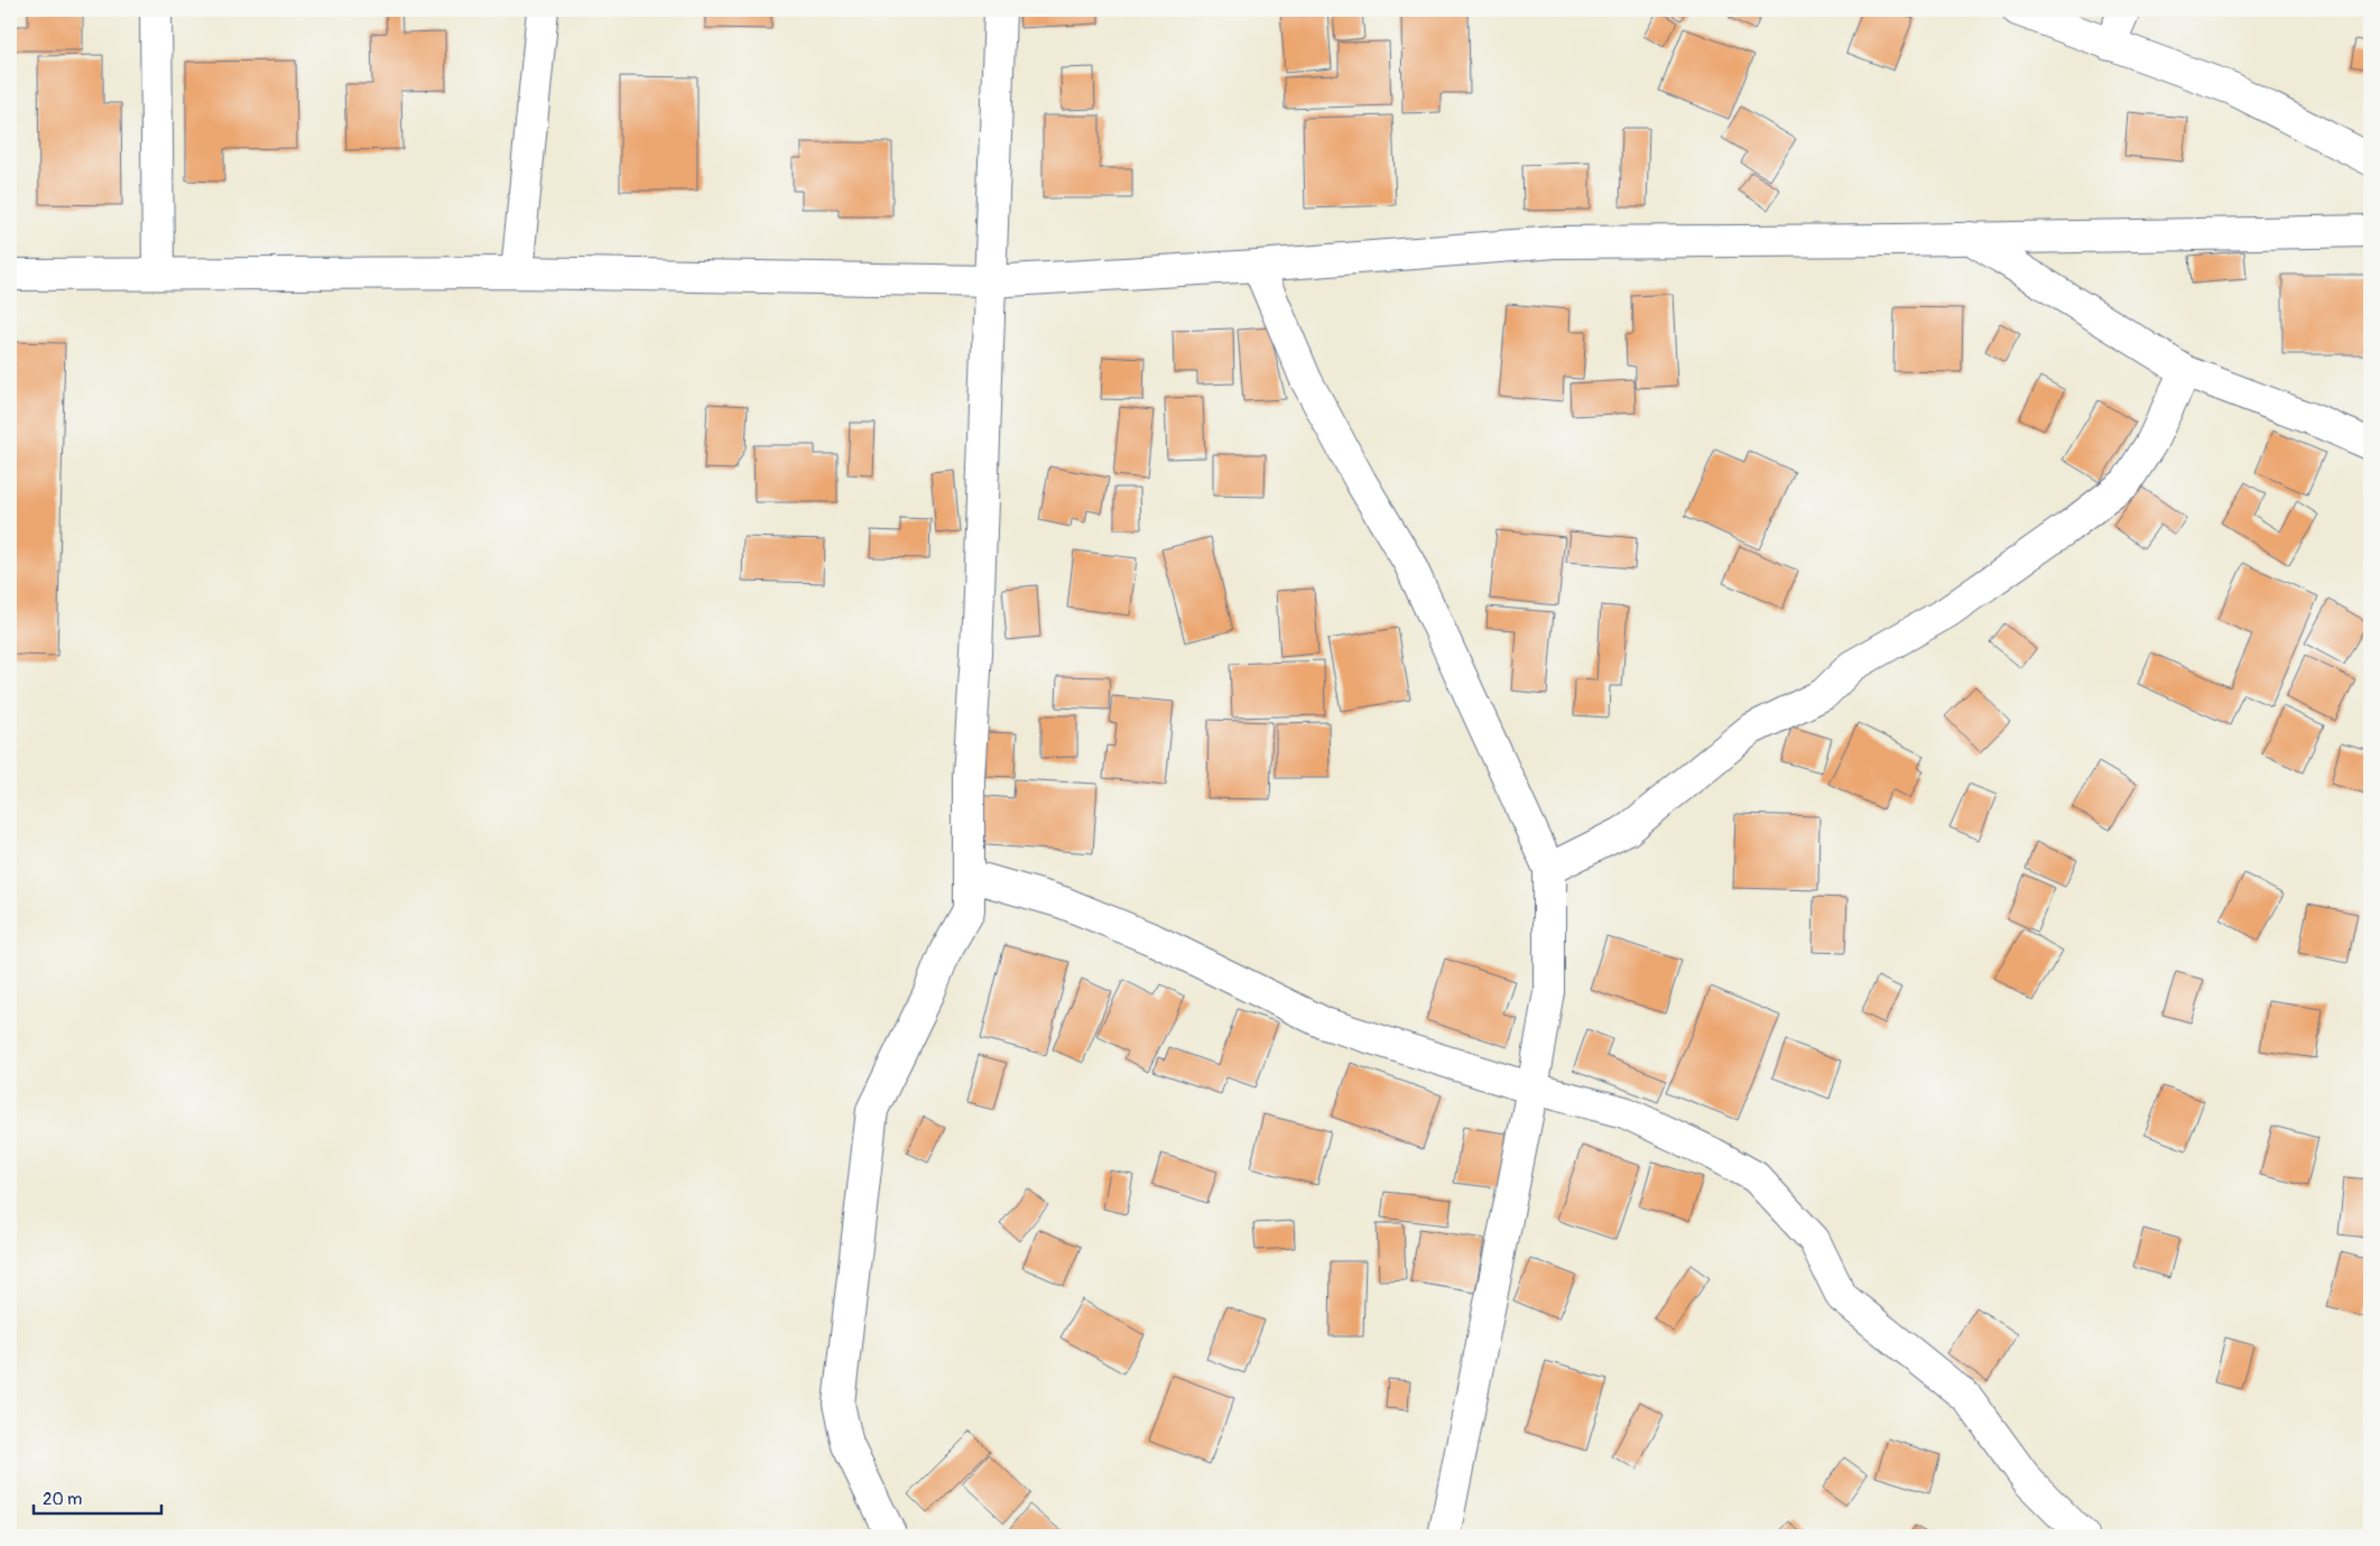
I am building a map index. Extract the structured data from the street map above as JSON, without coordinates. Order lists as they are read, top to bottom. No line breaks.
{"scale_bar":"20 m"}
